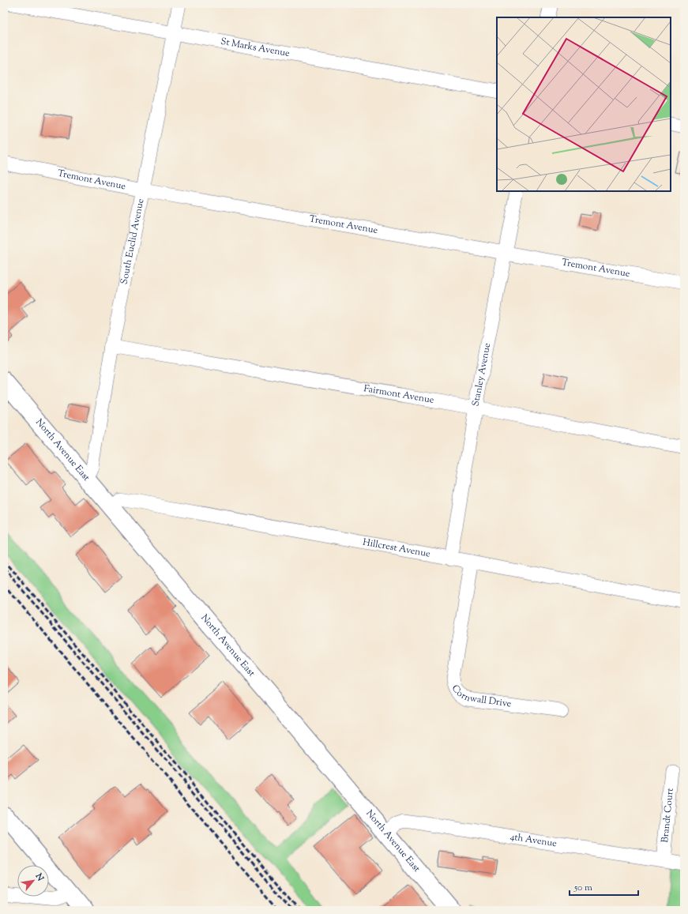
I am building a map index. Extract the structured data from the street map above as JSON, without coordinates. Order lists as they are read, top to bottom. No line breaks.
{"streets":{"main road":["North Avenue East"],"street":["St Marks Avenue","Tremont Avenue","South Euclid Avenue","Stanley Avenue","Fairmont Avenue","Hillcrest Avenue","Cornwall Drive","Brandt Court","4th Avenue"]},"crossings":[["St Marks Avenue","South Euclid Avenue"],["Tremont Avenue","South Euclid Avenue"],["Tremont Avenue","Stanley Avenue"],["South Euclid Avenue","Fairmont Avenue"],["South Euclid Avenue","North Avenue East"],["Stanley Avenue","Fairmont Avenue"],["Stanley Avenue","Hillcrest Avenue"],["North Avenue East","Hillcrest Avenue"],["North Avenue East","4th Avenue"],["Hillcrest Avenue","Cornwall Drive"],["Brandt Court","4th Avenue"]],"scale_bar":"50 m","north":"top right"}
